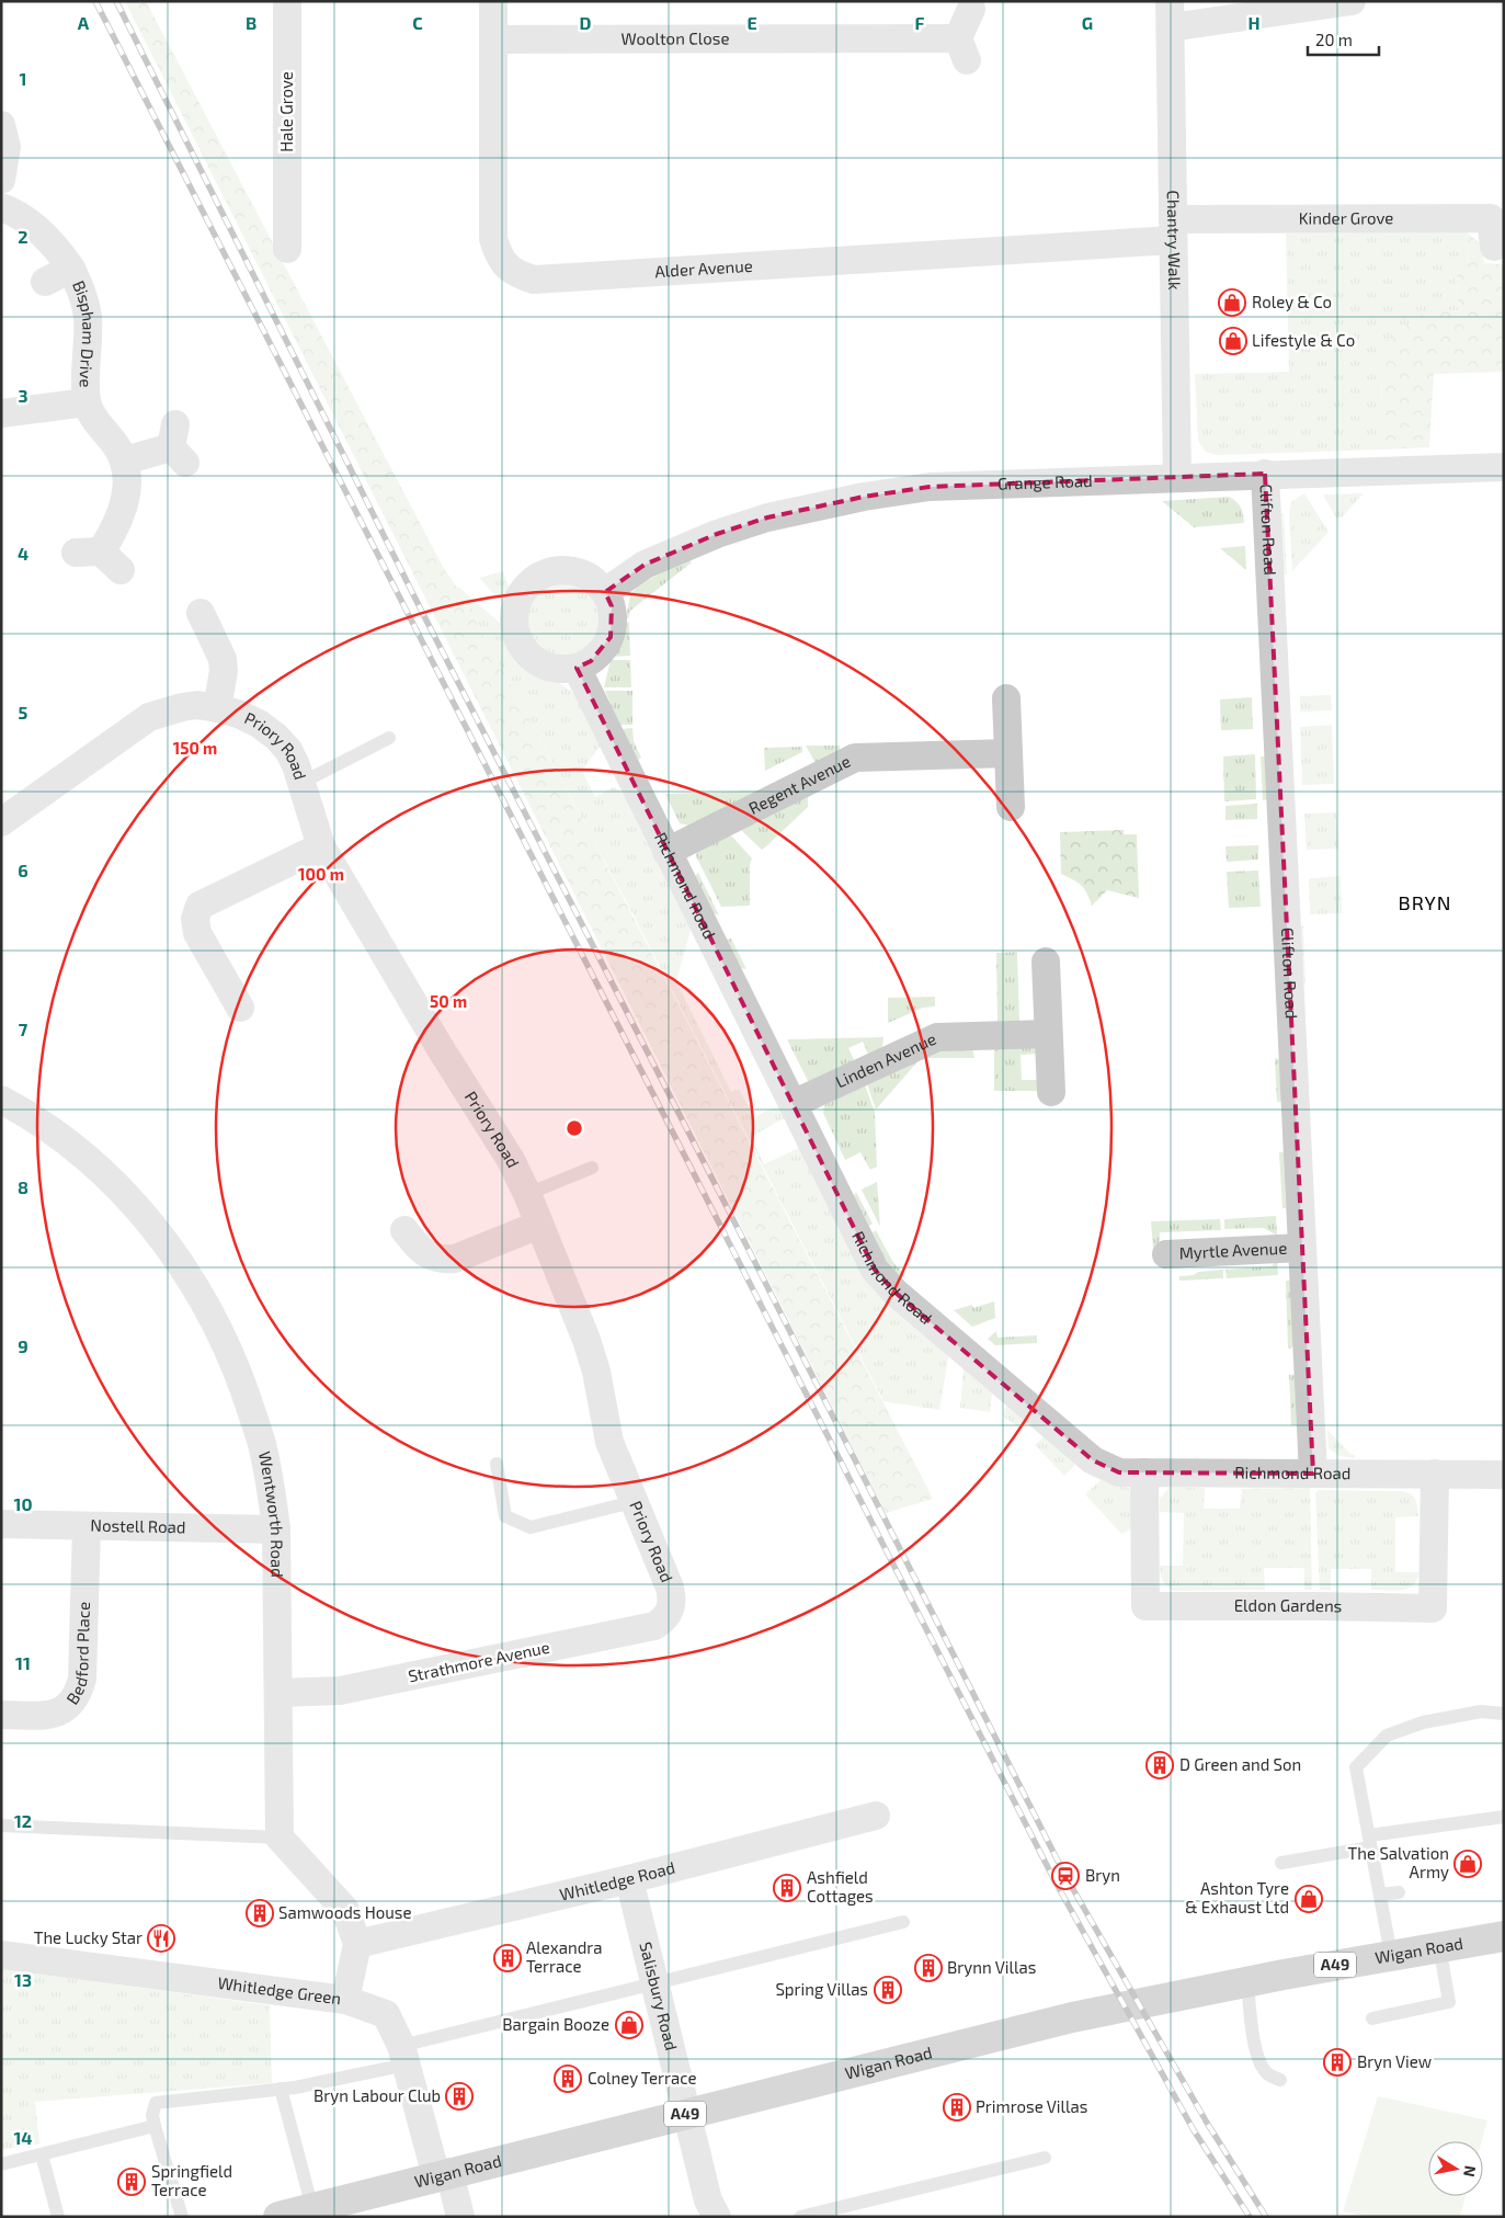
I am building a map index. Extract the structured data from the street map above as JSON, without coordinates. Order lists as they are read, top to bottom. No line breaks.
{"streets":{"main road":["Wigan Road","A49"],"street":["Woolton Close","Hale Grove","Kinder Grove","Chantry Walk","Alder Avenue","Bispham Drive","Grange Road","Clifton Road","Priory Road","Regent Avenue","Richmond Road","Linden Avenue","Myrtle Avenue","Wentworth Road","Nostell Road","Eldon Gardens","Bedford Place","Strathmore Avenue","Whitledge Road","Whitledge Green","Salisbury Road"]},"crossings":[["Woolton Close","Alder Avenue"],["Kinder Grove","Chantry Walk"],["Kinder Grove","Alder Avenue"],["Chantry Walk","Alder Avenue"],["Chantry Walk","Grange Road"],["Grange Road","Clifton Road"],["Grange Road","Richmond Road"],["Clifton Road","Richmond Road"],["Clifton Road","Myrtle Avenue"],["Priory Road","Strathmore Avenue"],["Regent Avenue","Richmond Road"],["Richmond Road","Linden Avenue"],["Richmond Road","Eldon Gardens"],["Wentworth Road","Nostell Road"],["Wentworth Road","Strathmore Avenue"],["Nostell Road","Bedford Place"],["Whitledge Road","Salisbury Road"],["Wigan Road","Whitledge Green"],["Wigan Road","Salisbury Road"]],"districts":["BRYN"],"places":{"shop":["Roley & Co","Lifestyle & Co","The Salvation Army","Ashton Tyre & Exhaust Ltd","Bargain Booze"],"building":["D Green and Son","Ashfield Cottages","Samwoods House","Alexandra Terrace","Brynn Villas","Spring Villas","Bryn View","Colney Terrace","Bryn Labour Club","Primrose Villas","Springfield Terrace"],"station":["Bryn"],"restaurant":["The Lucky Star"]},"scale_bar":"20 m","north":"right","grid":{"columns":["A","B","C","D","E","F","G","H"],"rows":["1","2","3","4","5","6","7","8","9","10","11","12","13","14"]},"rings":["150 m","100 m","50 m"]}
